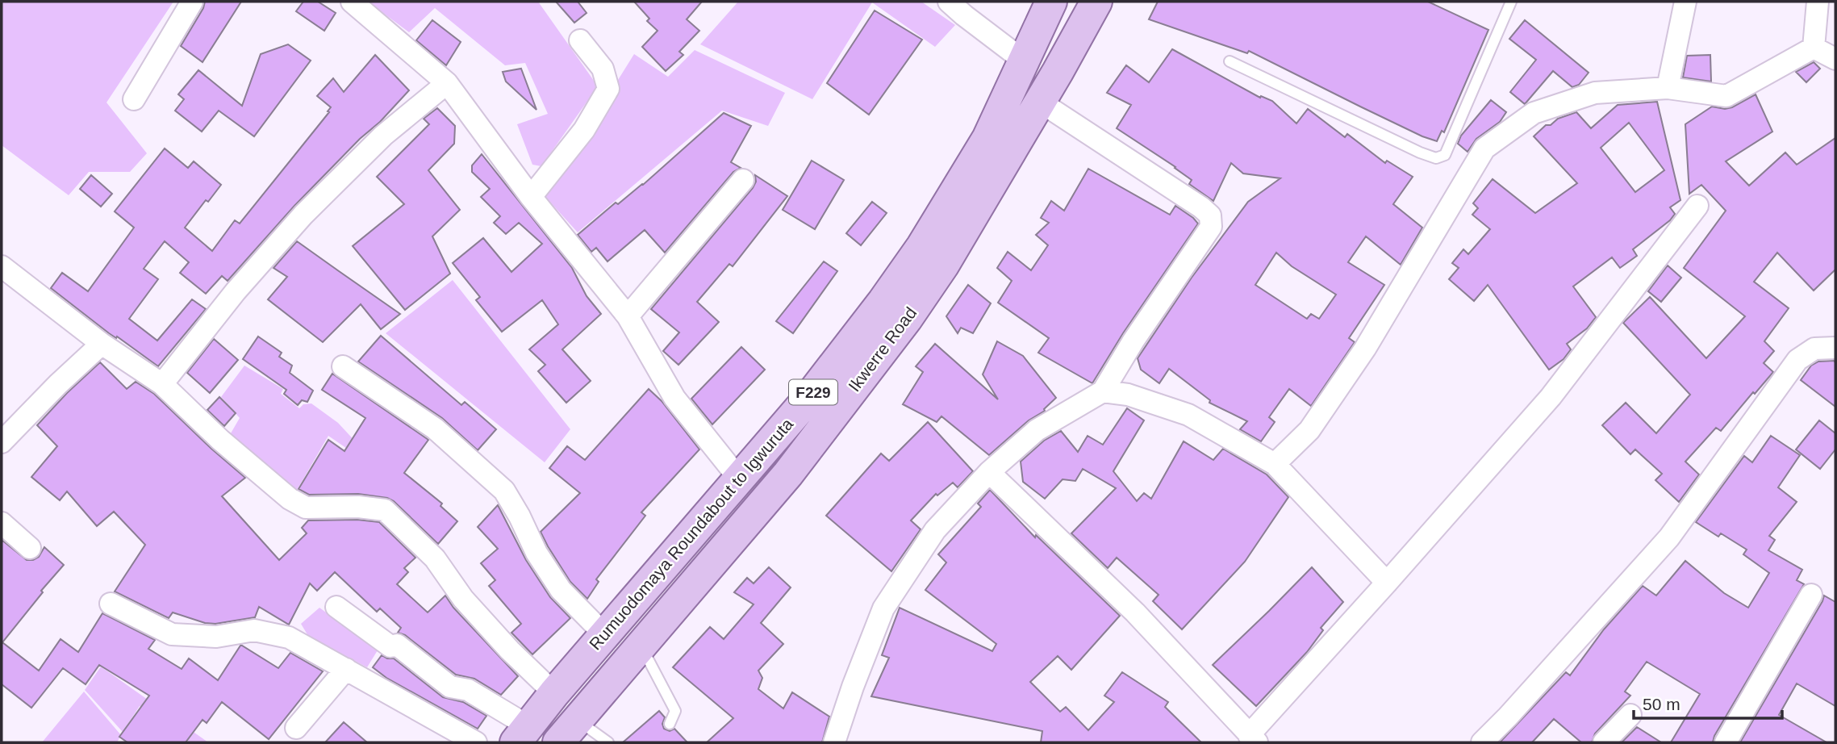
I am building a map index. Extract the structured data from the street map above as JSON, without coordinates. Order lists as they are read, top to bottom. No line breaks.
{"streets":{"main road":["Ikwerre Road","F229","Rumuodomaya Roundabout to Igwuruta"]},"scale_bar":"50 m"}
